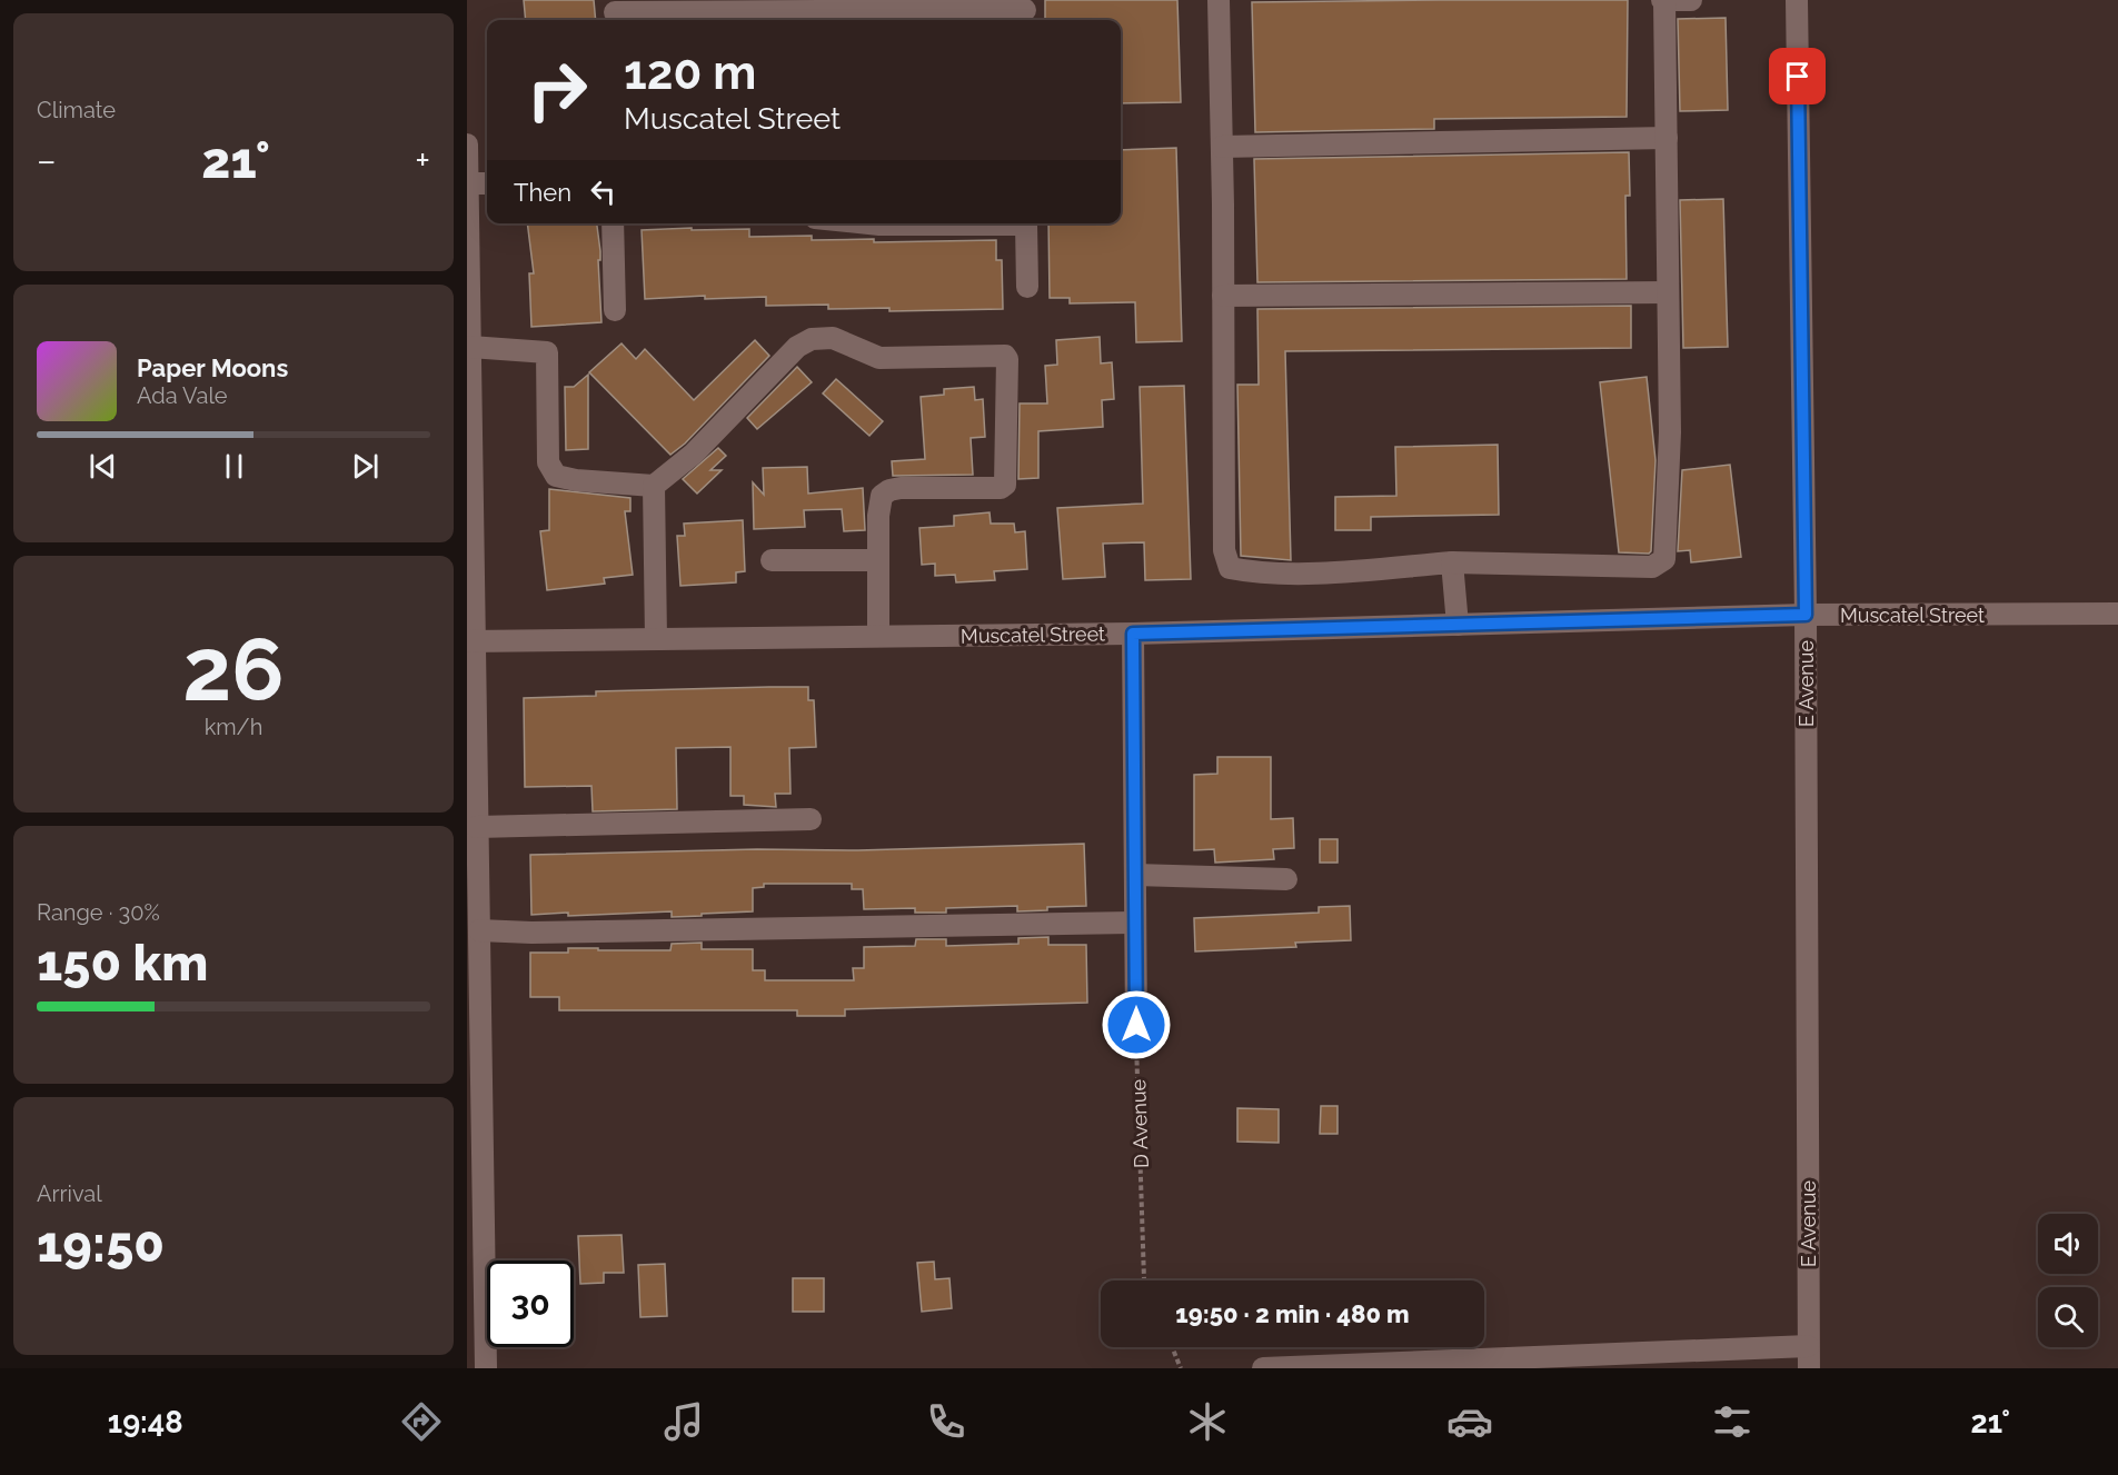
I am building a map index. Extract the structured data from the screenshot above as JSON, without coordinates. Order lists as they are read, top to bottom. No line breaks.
{"streets":{"street":["Muscatel Street","E Avenue"],"path":["D Avenue"]},"crossings":[["Muscatel Street","E Avenue"]],"page":{"tile":["Climate",["26","km/h"],["Range · 30%","150 km"],["Arrival","19:50"]],"turn":["120 m","Muscatel Street"],"heat":["−","21°","+"],"then":"Then","song":["Paper Moons","Ada Vale"],"limit":"30","trip":"19:50 · 2 min · 480 m","tabs":["19:48","21°"]}}
